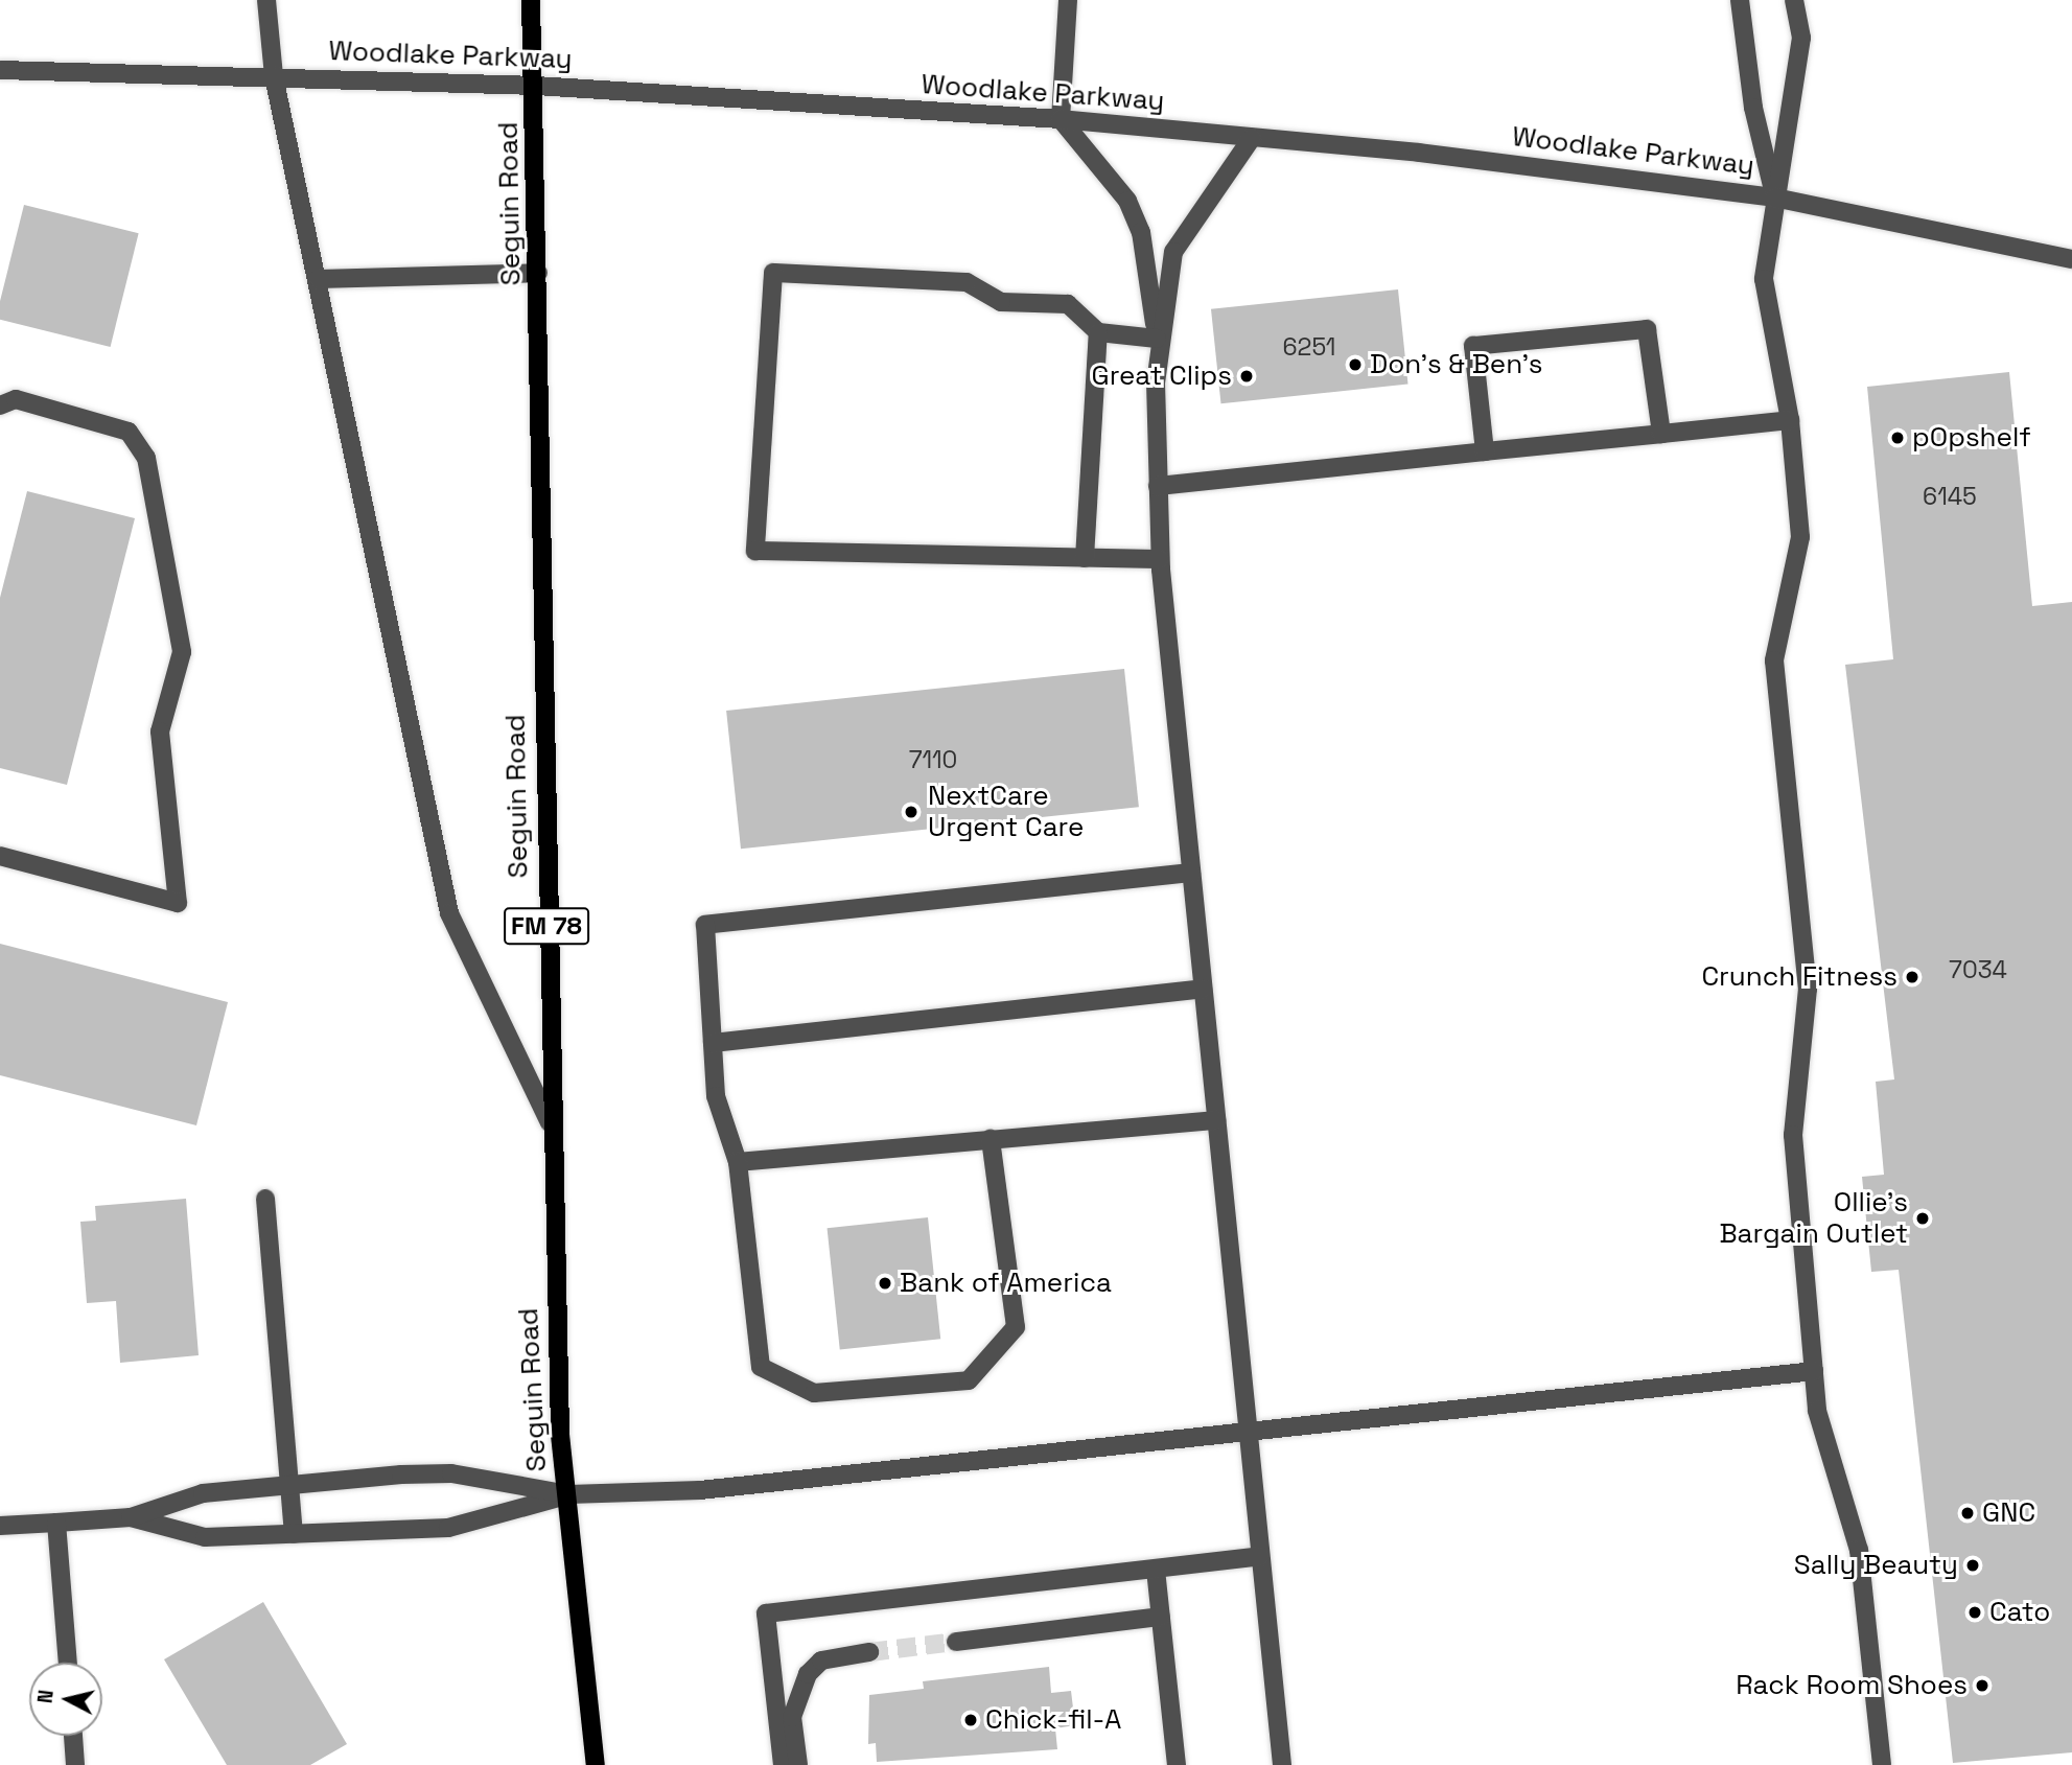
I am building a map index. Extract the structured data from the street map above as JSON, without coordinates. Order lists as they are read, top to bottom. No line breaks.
{"streets":{"main road":["Seguin Road","FM 78"],"street":["Woodlake Parkway"]},"crossings":[["Woodlake Parkway","Seguin Road"]],"places":["Don's & Ben's","Great Clips","pOpshelf","NextCare Urgent Care","Crunch Fitness","Ollie's Bargain Outlet","Bank of America","GNC","Sally Beauty","Cato","Rack Room Shoes","Chick-fil-A"],"house_numbers":["6251","6145","7110","7034"],"north":"left"}
